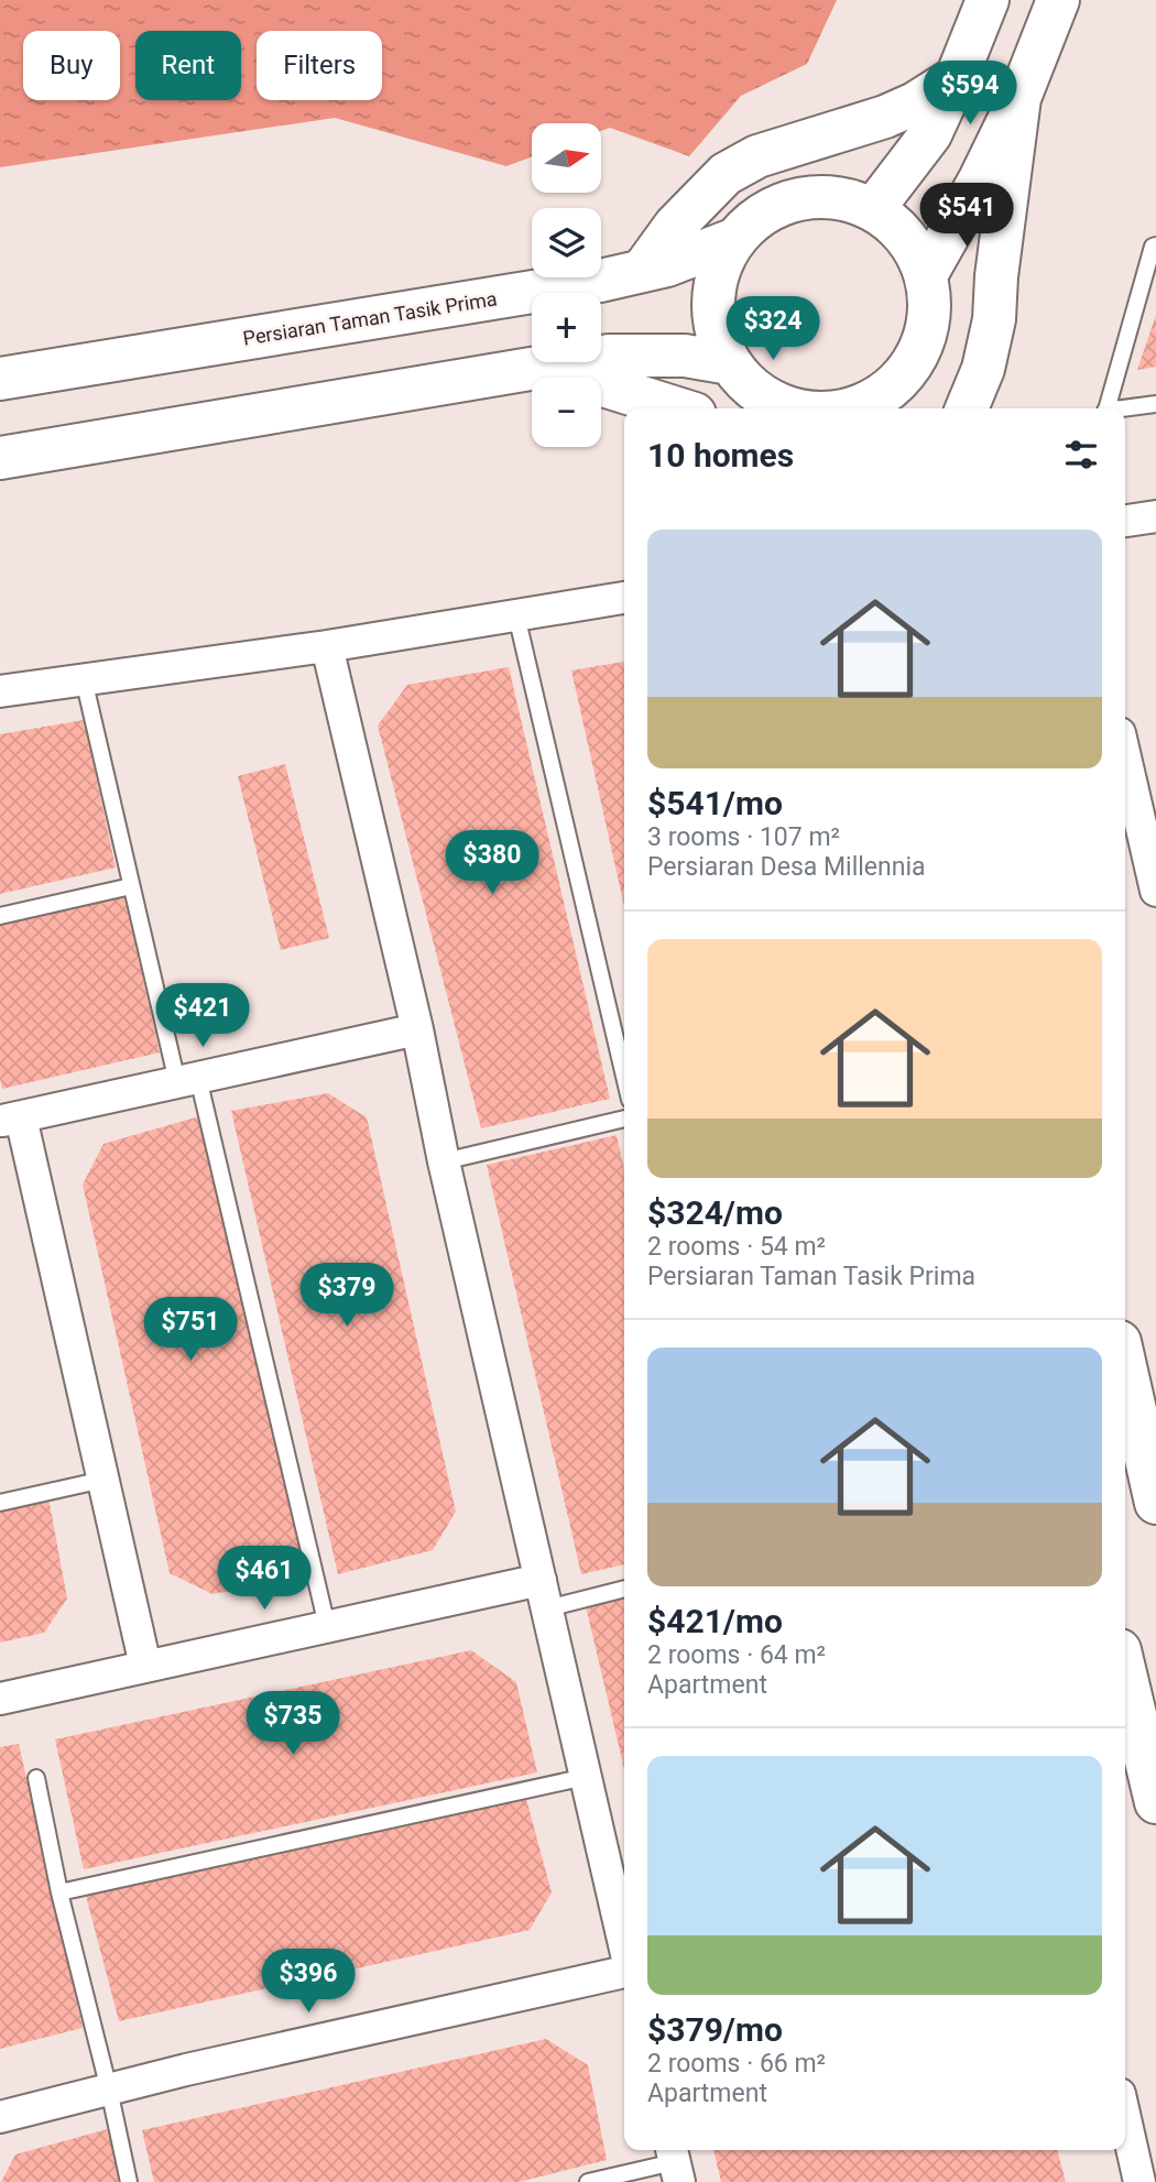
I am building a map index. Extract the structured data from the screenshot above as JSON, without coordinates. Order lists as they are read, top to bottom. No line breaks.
{"streets":{"main road":["Persiaran Taman Tasik Prima"]},"north":"right","page":{"chip":["Buy","Rent","Filters"],"price":["$594","$541","$324","$380","$421","$379","$751","$461","$735","$396"],"map_buttons":["+","−"],"heading":"10 homes","list":[{"name":"$541/mo","note":"3 rooms · 107 m² · Persiaran Desa Millennia"},{"name":"$324/mo","note":"2 rooms · 54 m² · Persiaran Taman Tasik Prima"},{"name":"$421/mo","note":"2 rooms · 64 m² · Apartment"},{"name":"$379/mo","note":"2 rooms · 66 m² · Apartment"}]}}
